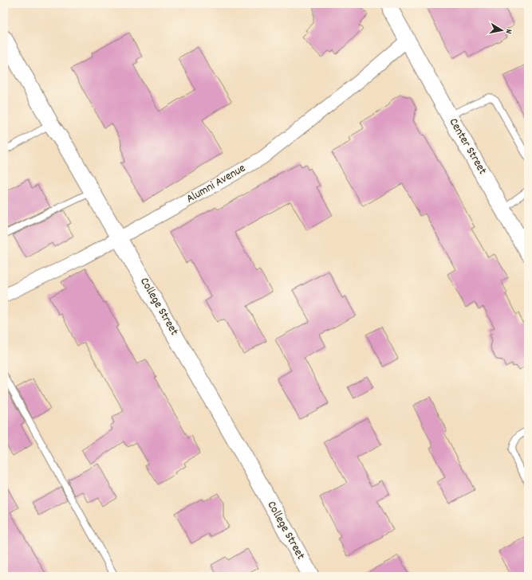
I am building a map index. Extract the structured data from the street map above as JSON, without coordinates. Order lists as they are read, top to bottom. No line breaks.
{"streets":{"street":["Center Street","Alumni Avenue","College Street"]},"crossings":[["Center Street","Alumni Avenue"],["Alumni Avenue","College Street"]],"north":"right"}
